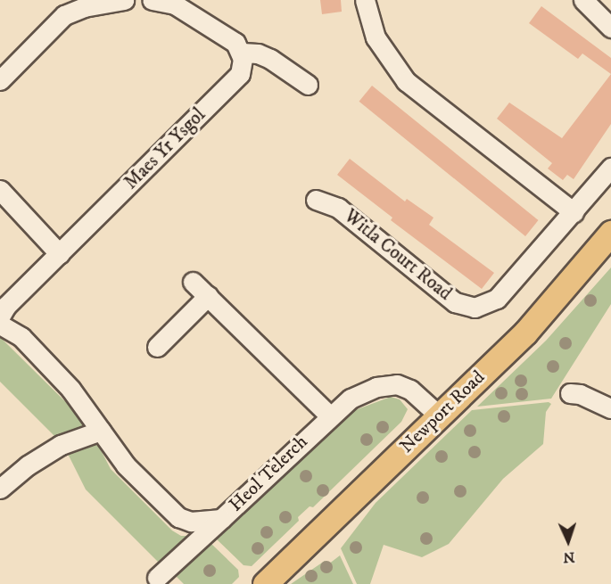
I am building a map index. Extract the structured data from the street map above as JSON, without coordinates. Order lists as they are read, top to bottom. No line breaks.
{"streets":{"main road":["Newport Road"],"street":["Maes Yr Ysgol","Witla Court Road","Heol Telerch"]},"crossings":[["Newport Road","Heol Telerch"]],"north":"bottom"}
